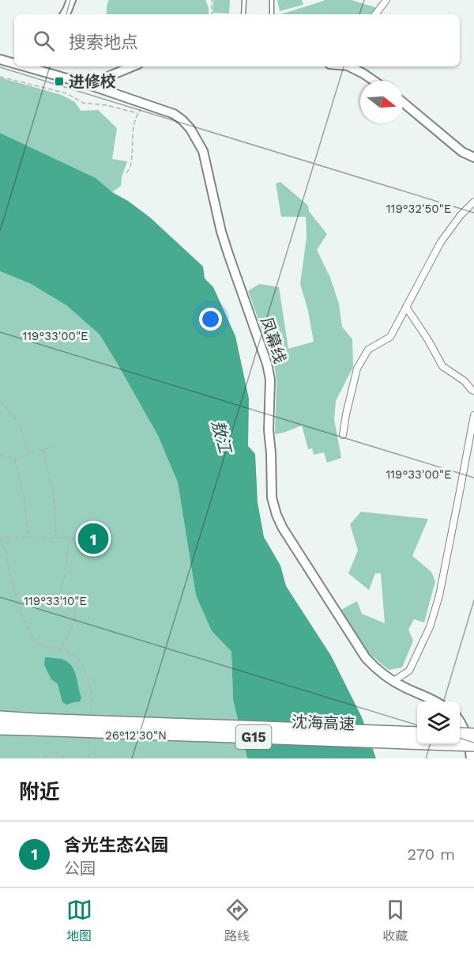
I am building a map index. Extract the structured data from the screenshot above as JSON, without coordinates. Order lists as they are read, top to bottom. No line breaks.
{"streets":{"highway":["沈海高速","G15"],"main road":["凤幕线"]},"water":["敖江"],"places":{"transit":["进修校"]},"north":"right","page":{"search":"搜索地点","pins":"1","heading":"附近","list":[{"mark":"1","name":"含光生态公园","note":"公园","value":"270 m"}],"nav":["地图","路线","收藏"]},"coordinates":["119°32'50\"E","119°33'00\"E","119°33'10\"E","26°12'30\"N"]}
